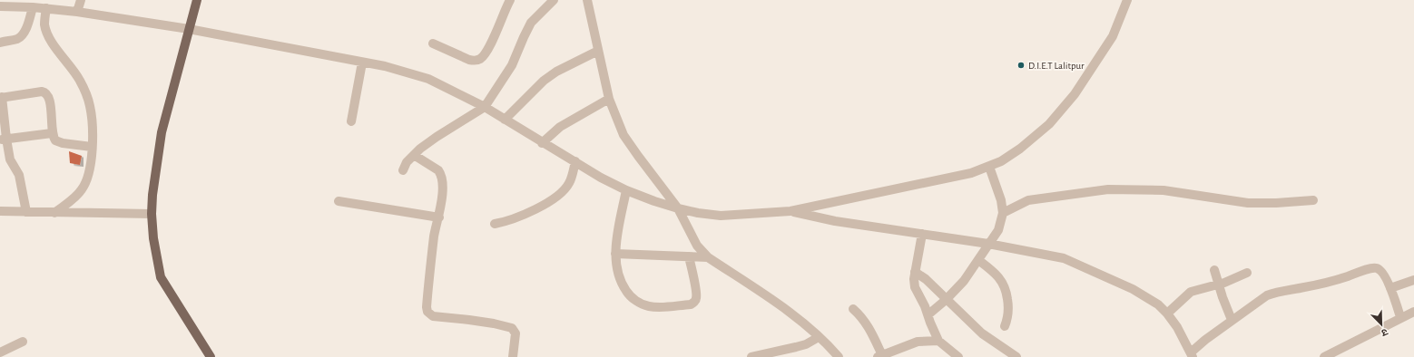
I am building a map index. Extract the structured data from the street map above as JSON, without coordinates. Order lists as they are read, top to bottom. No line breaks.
{"places":["D.I.E.T Lalitpur"],"north":"bottom right"}
